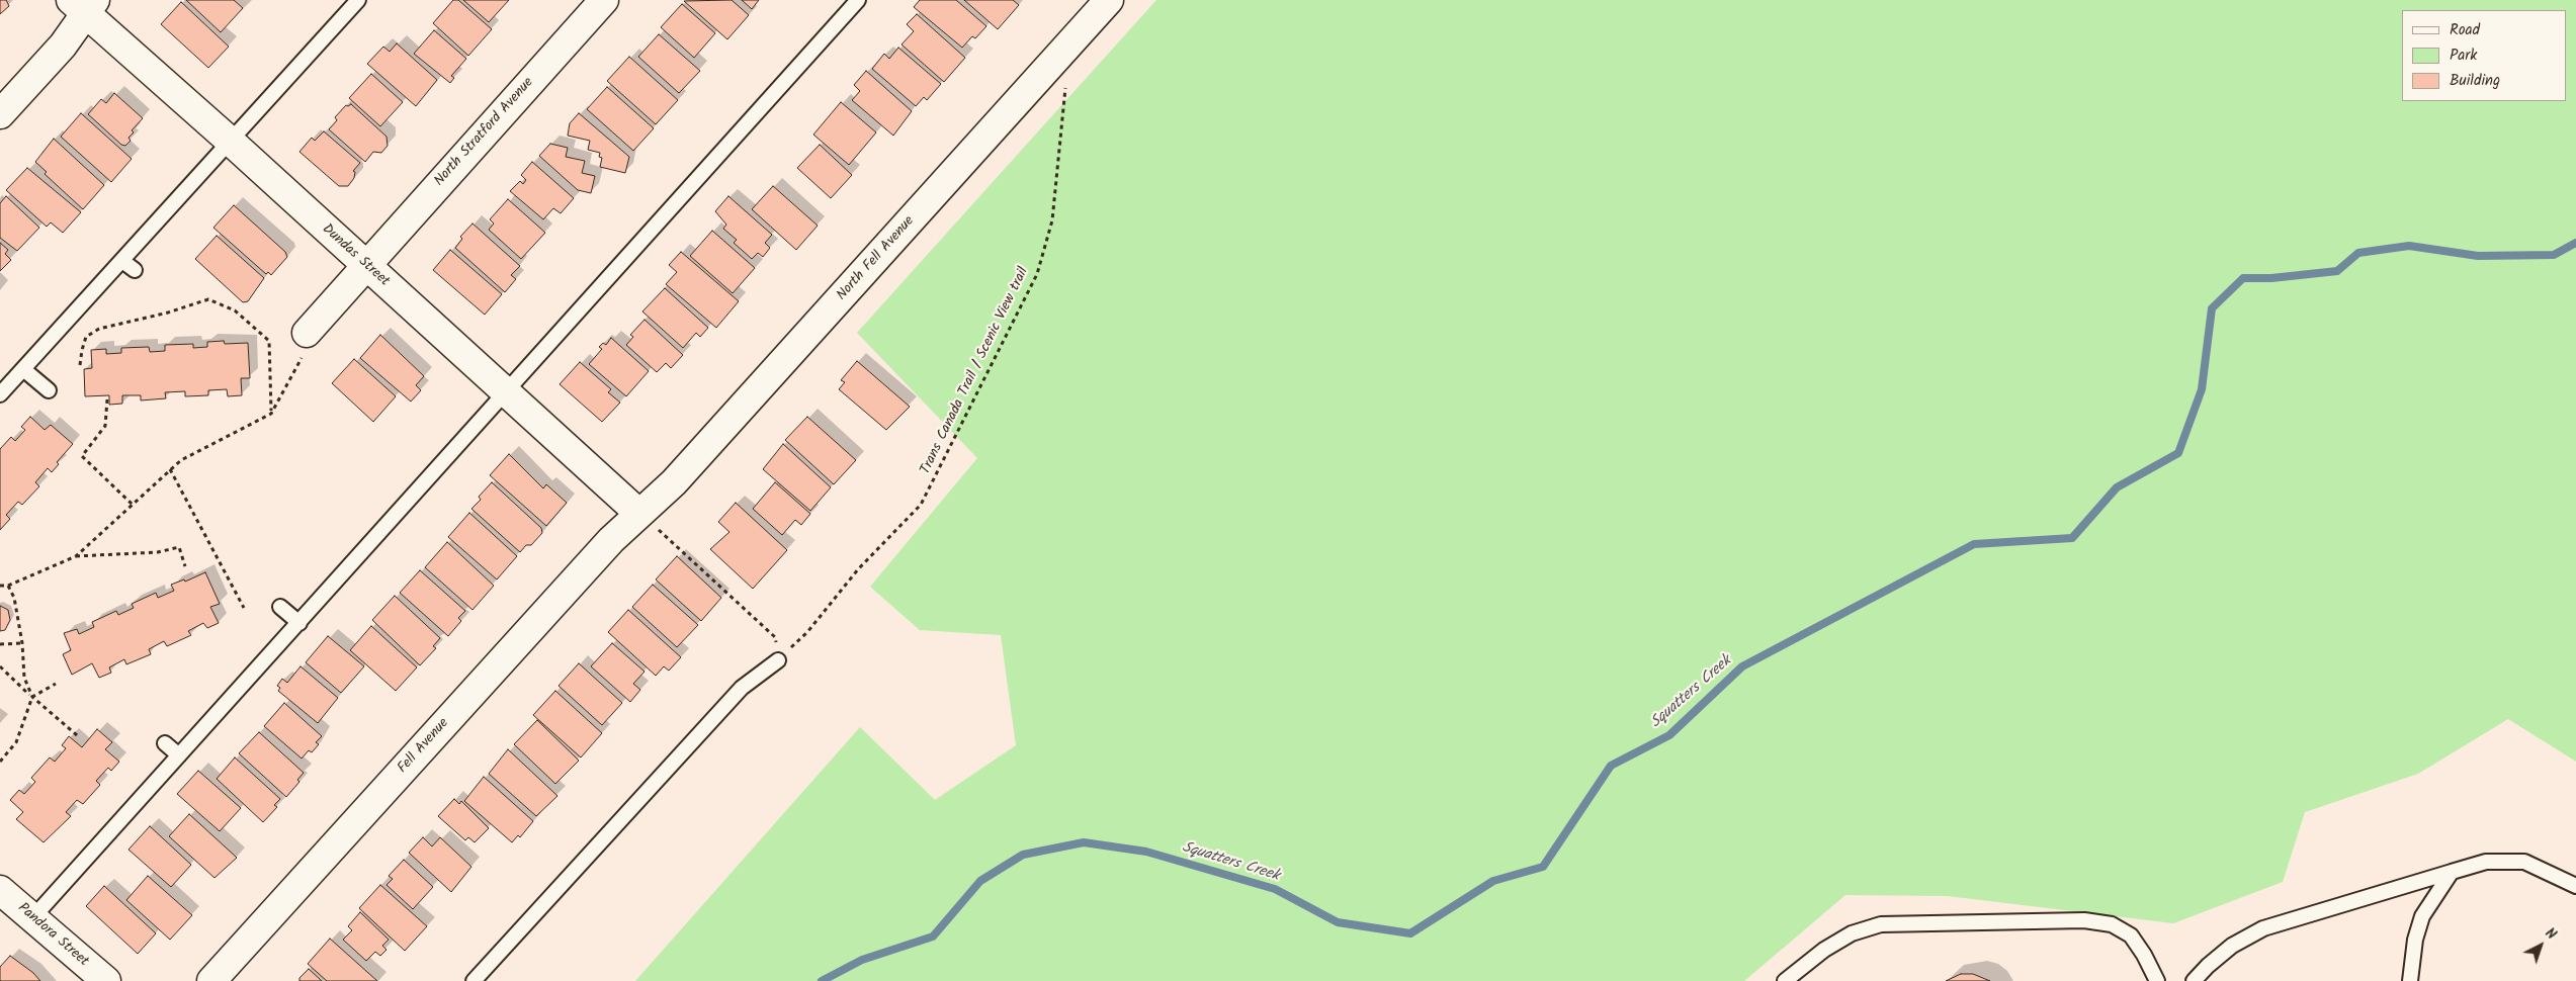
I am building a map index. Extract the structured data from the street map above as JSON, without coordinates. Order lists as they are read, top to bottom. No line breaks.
{"streets":{"street":["North Stratford Avenue","Dundas Street","North Fell Avenue","Fell Avenue","Pandora Street"],"path":["Trans Canada Trail / Scenic View trail"]},"crossings":[["North Stratford Avenue","Dundas Street"],["Dundas Street","North Fell Avenue"],["Dundas Street","Fell Avenue"],["North Fell Avenue","Fell Avenue"]],"water":["Squatters Creek"],"legend":["Road","Park","Building"],"north":"top right"}
